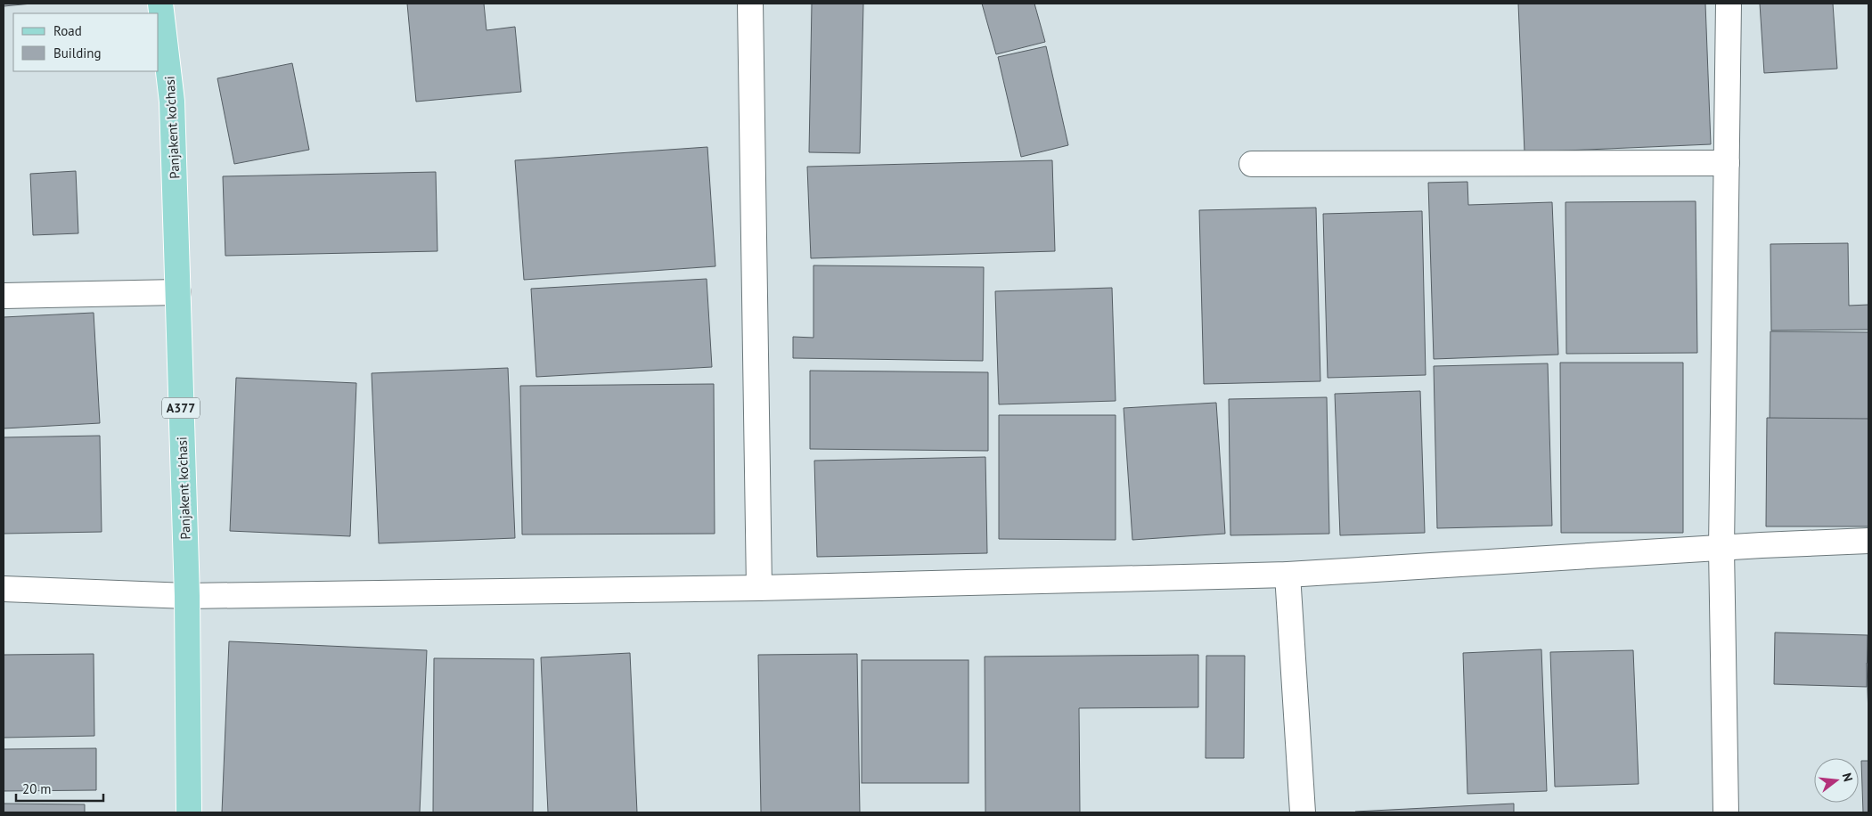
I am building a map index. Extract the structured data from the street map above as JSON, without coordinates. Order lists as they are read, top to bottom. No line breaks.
{"streets":{"main road":["Panjakent ko'chasi","A377"]},"legend":["Road","Building"],"scale_bar":"20 m","north":"right"}
